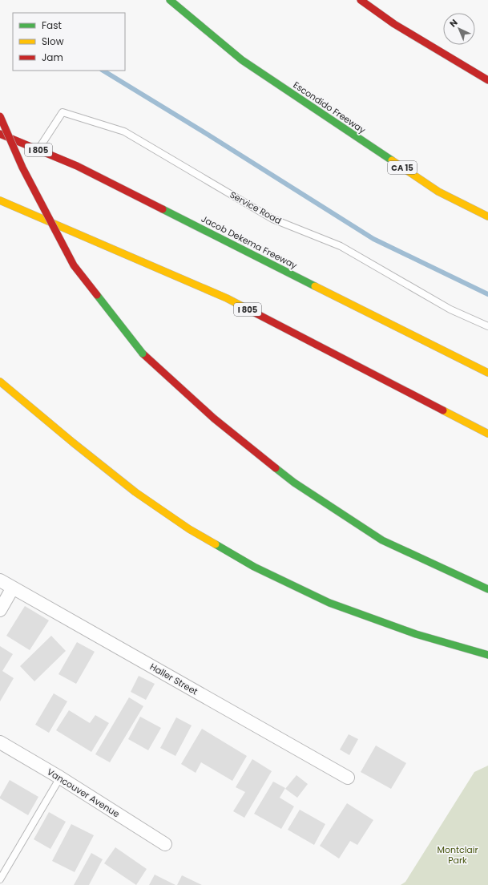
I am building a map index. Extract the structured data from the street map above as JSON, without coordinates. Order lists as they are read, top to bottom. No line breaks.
{"streets":{"highway":["Escondido Freeway","I 805","CA 15","Jacob Dekema Freeway"],"street":["Haller Street","Vancouver Avenue"],"lane":["Service Road"]},"crossings":[["Service Road","Jacob Dekema Freeway"]],"parks":["Montclair Park"],"legend":["Fast","Slow","Jam"],"north":"top left"}
